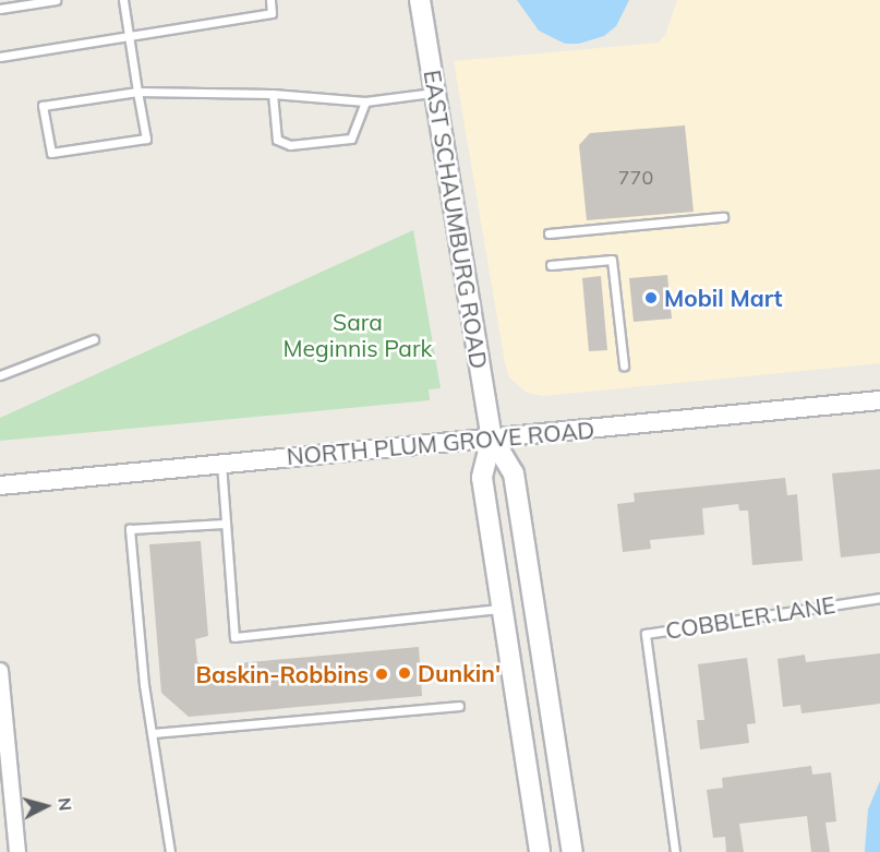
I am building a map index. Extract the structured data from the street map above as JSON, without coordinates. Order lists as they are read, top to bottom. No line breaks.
{"streets":{"main road":["EAST SCHAUMBURG ROAD"],"street":["NORTH PLUM GROVE ROAD"],"lane":["COBBLER LANE"]},"crossings":[["EAST SCHAUMBURG ROAD","NORTH PLUM GROVE ROAD"]],"parks":["Sara Meginnis Park"],"places":["Mobil Mart","Dunkin'","Baskin-Robbins"],"house_numbers":["770"],"north":"right"}
